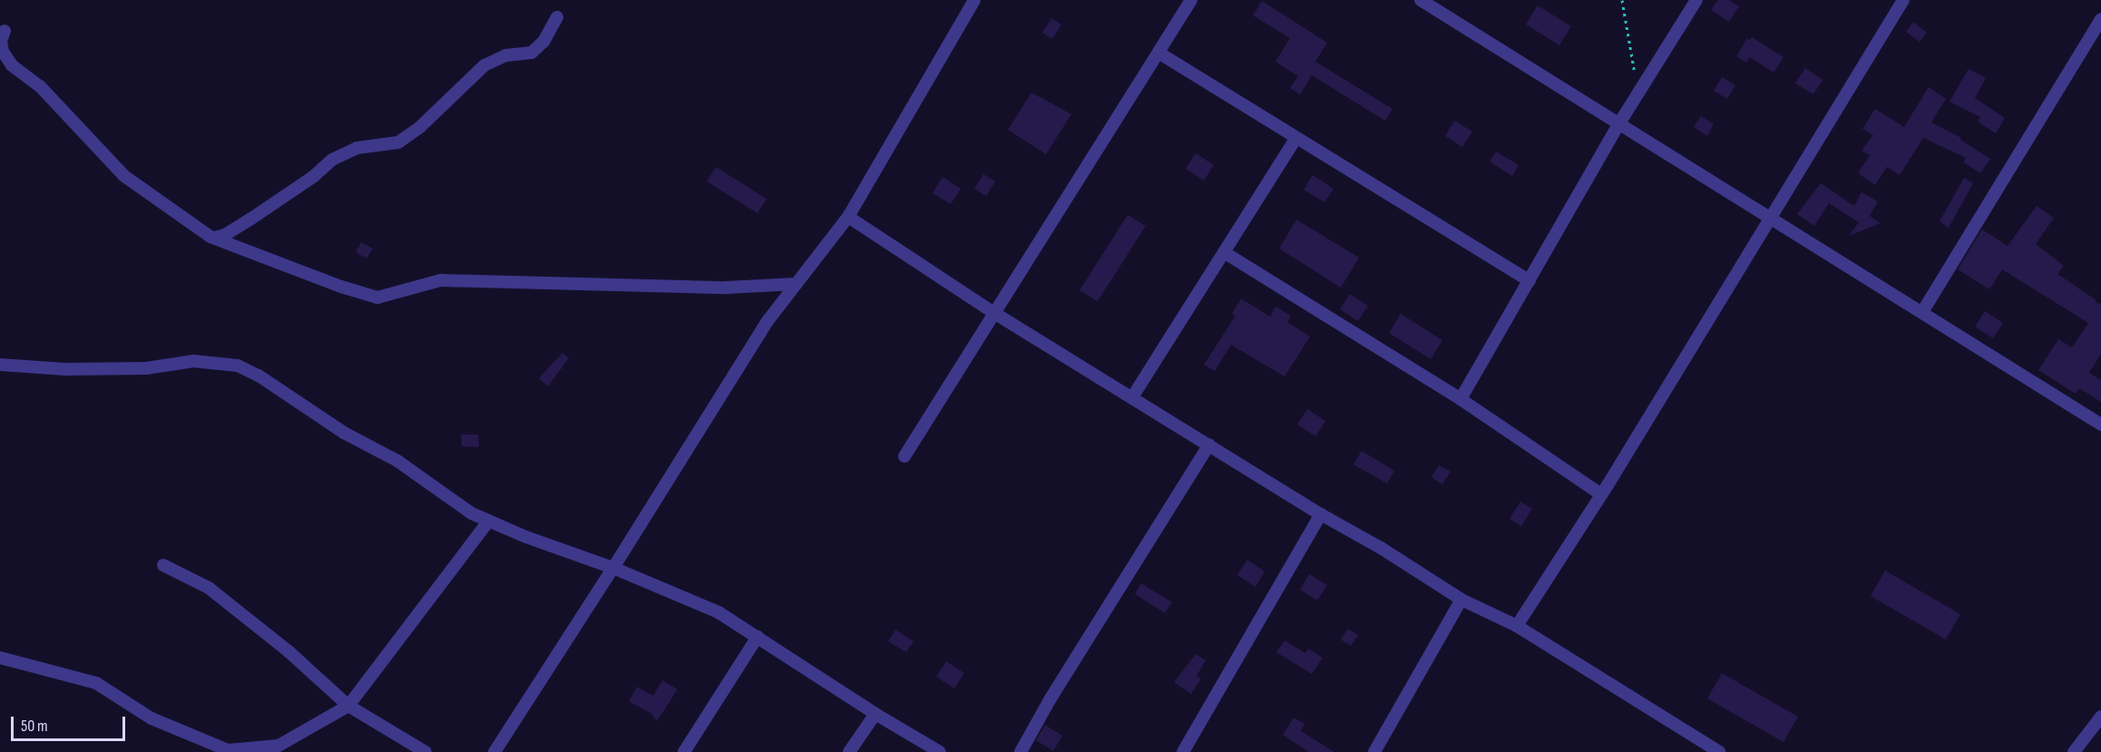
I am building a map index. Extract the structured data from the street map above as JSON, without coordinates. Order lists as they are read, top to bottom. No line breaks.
{"scale_bar":"50 m"}
